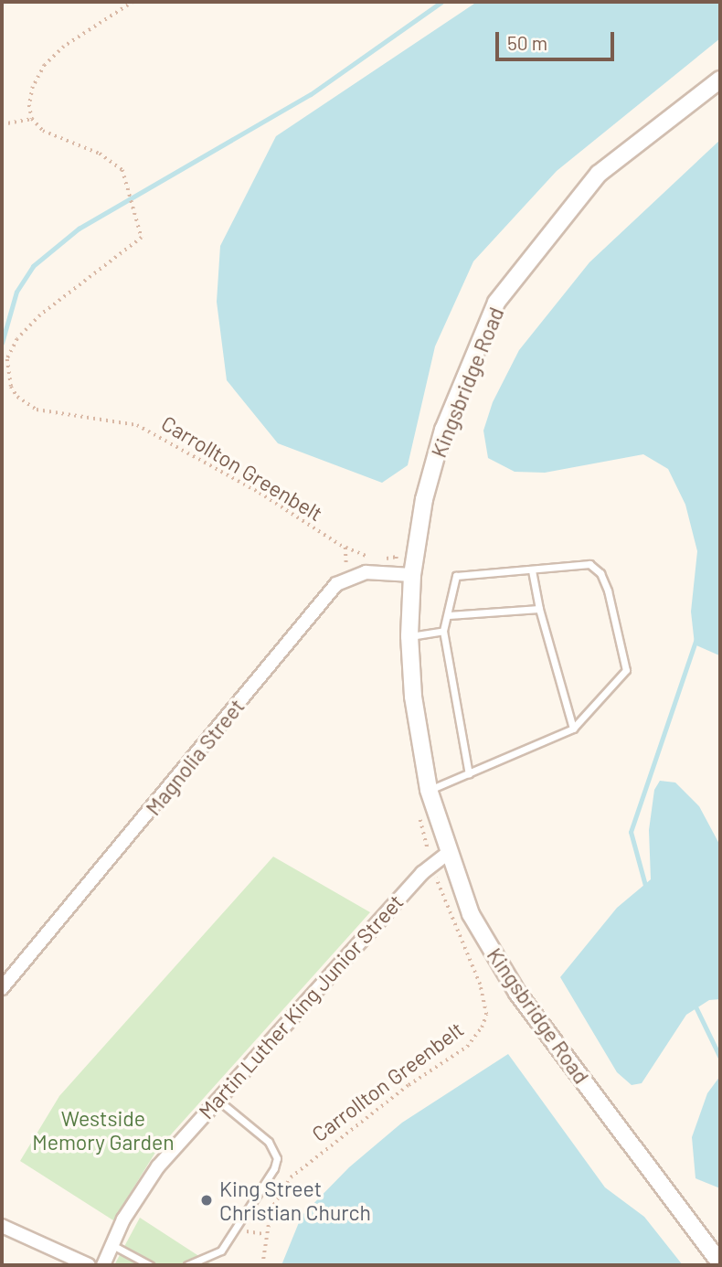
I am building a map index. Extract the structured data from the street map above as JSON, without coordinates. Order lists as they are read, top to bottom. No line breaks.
{"streets":{"street":["Kingsbridge Road","Magnolia Street","Martin Luther King Junior Street"],"path":["Carrollton Greenbelt"]},"crossings":[["Kingsbridge Road","Magnolia Street"],["Kingsbridge Road","Martin Luther King Junior Street"]],"parks":["Westside Memory Garden"],"places":["King Street Christian Church"],"scale_bar":"50 m"}
